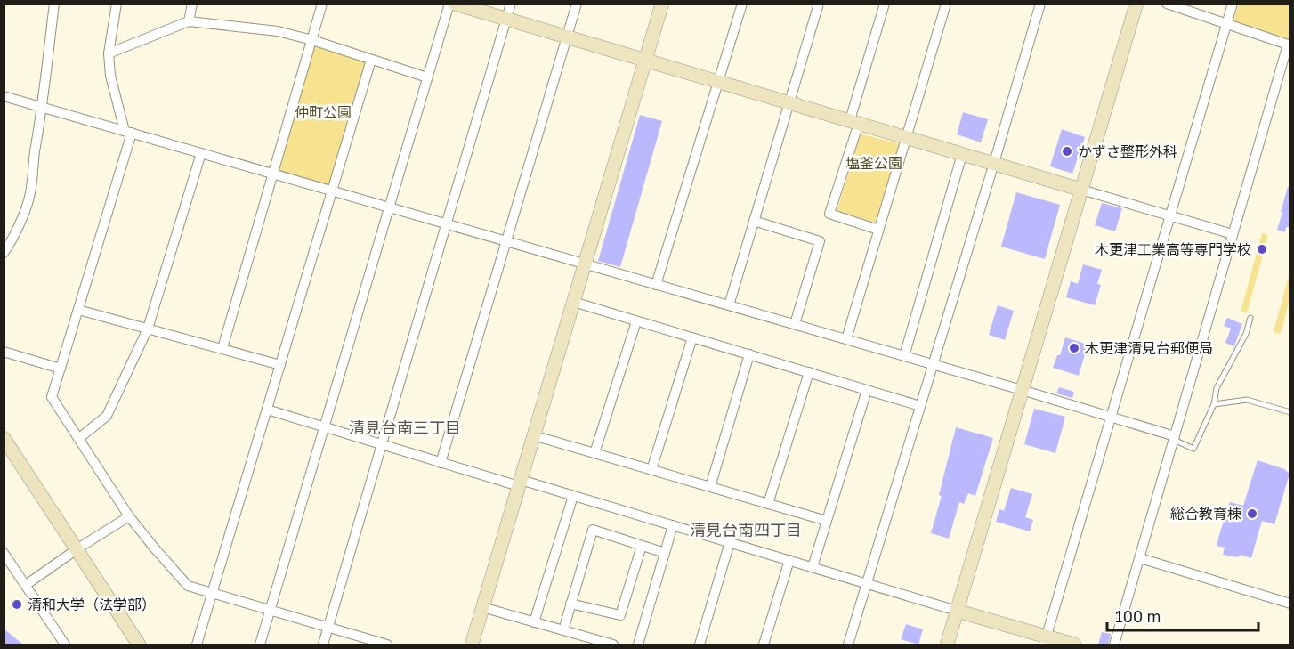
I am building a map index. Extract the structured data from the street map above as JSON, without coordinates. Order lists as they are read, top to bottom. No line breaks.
{"districts":["清見台南三丁目","清見台南四丁目"],"parks":["仲町公園","塩釜公園"],"places":["かずさ整形外科","木更津工業高等専門学校","木更津清見台郵便局","総合教育棟","清和大学（法学部）"],"scale_bar":"100 m"}
